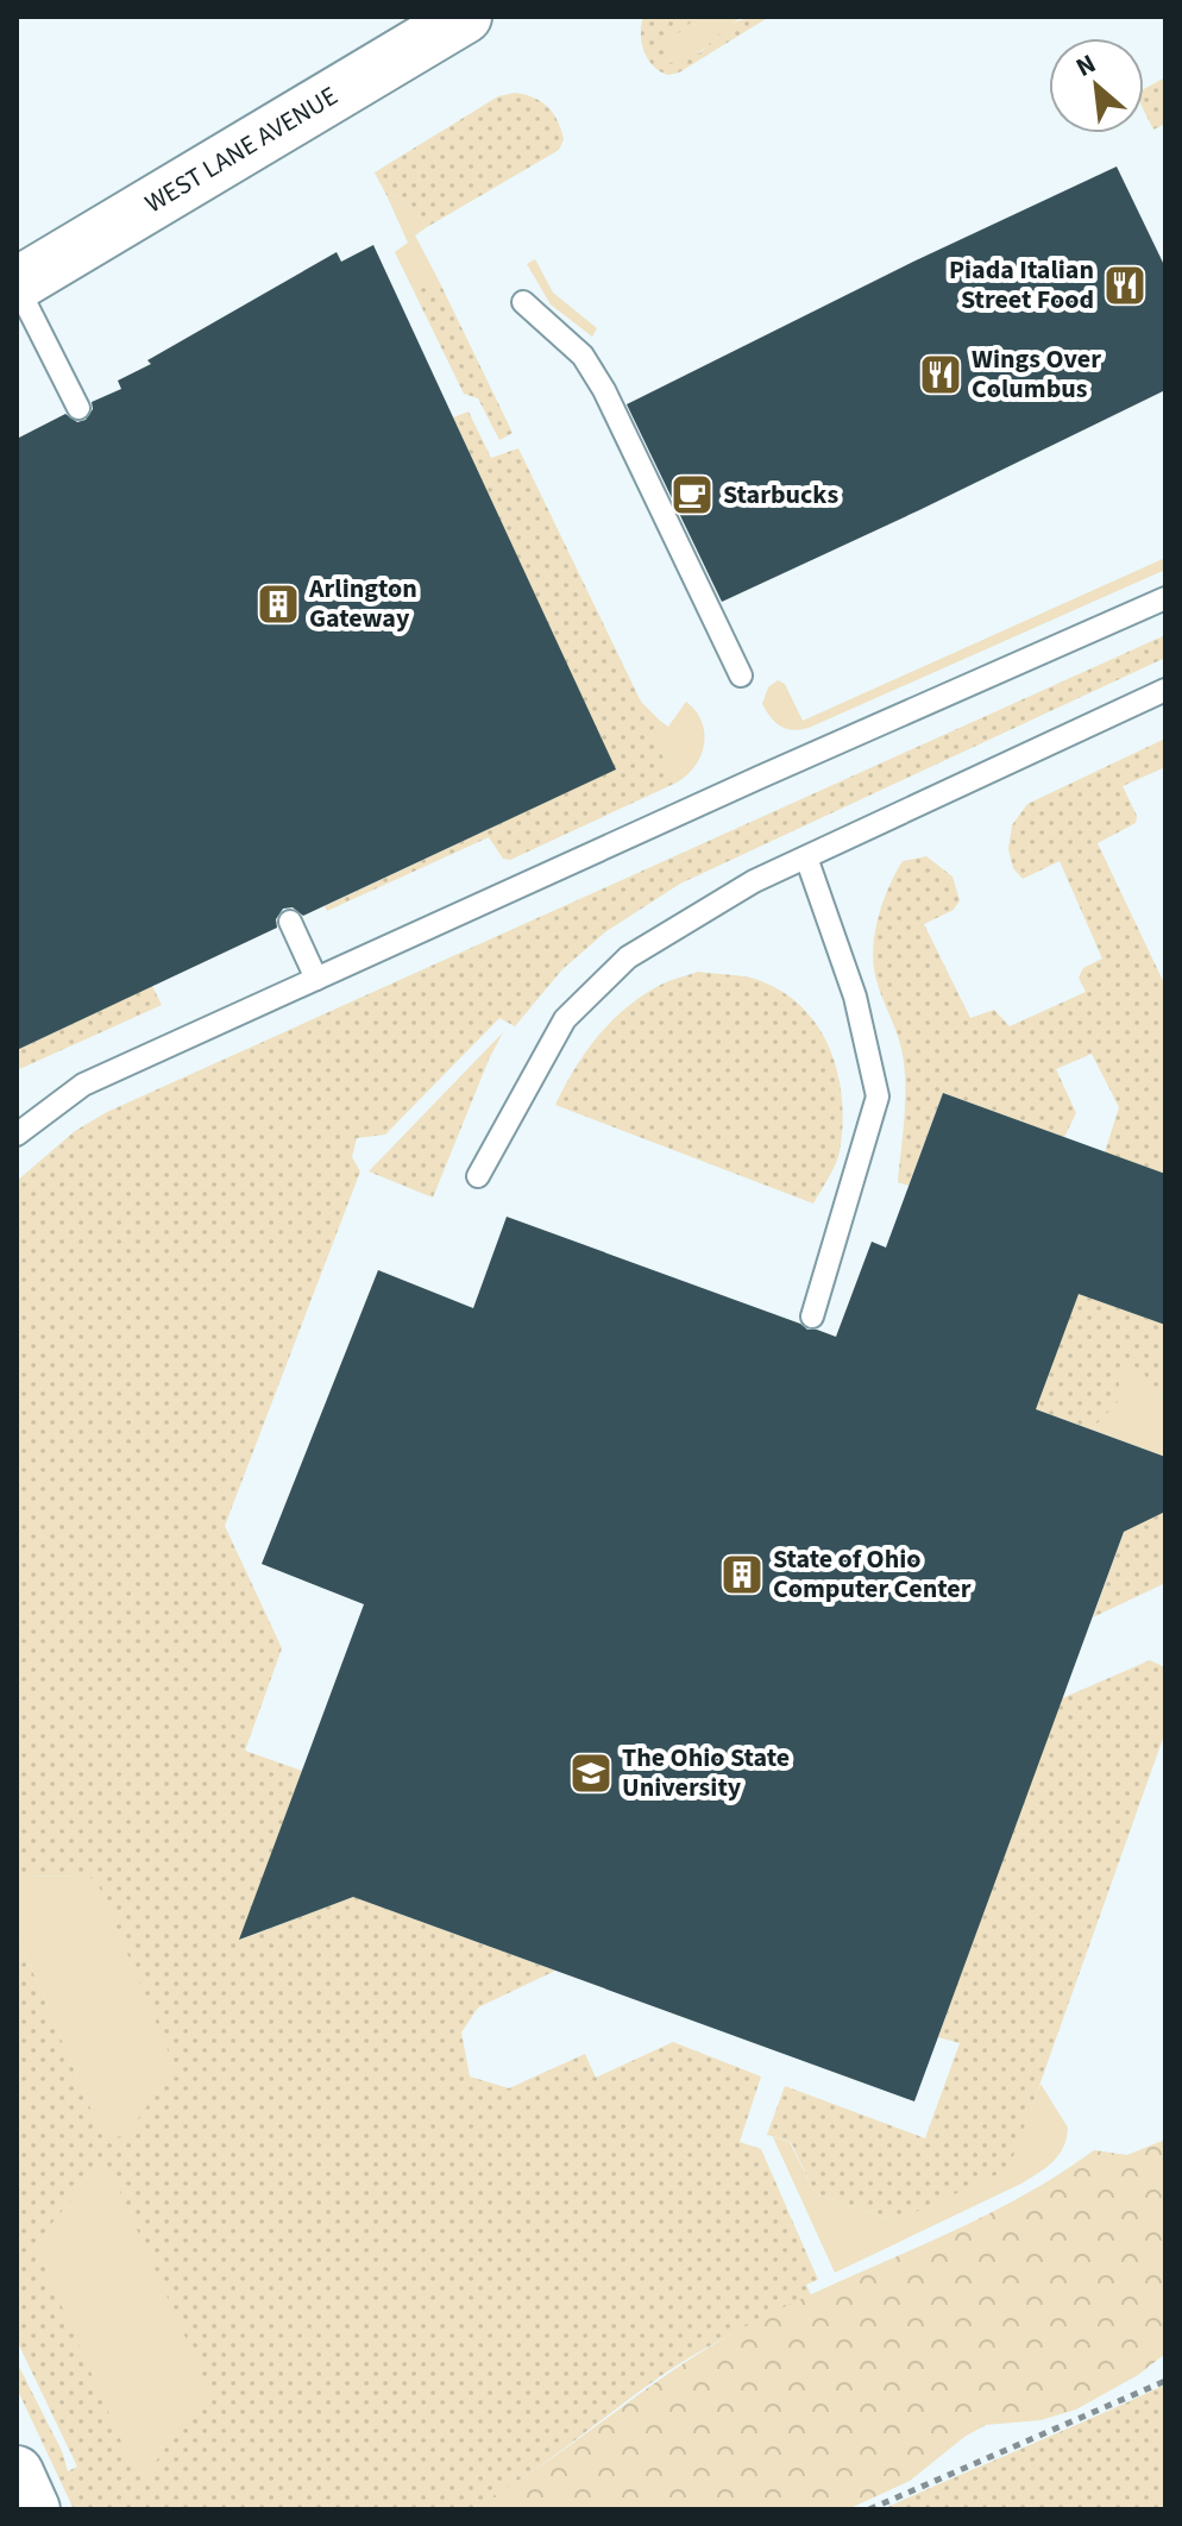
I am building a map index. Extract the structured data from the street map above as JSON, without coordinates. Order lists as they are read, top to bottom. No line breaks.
{"streets":{"main road":["WEST LANE AVENUE"]},"places":{"restaurant":["Piada Italian Street Food","Wings Over Columbus"],"cafe":["Starbucks"],"building":["Arlington Gateway","State of Ohio Computer Center"],"school or university":["The Ohio State University"]},"north":"top left"}
